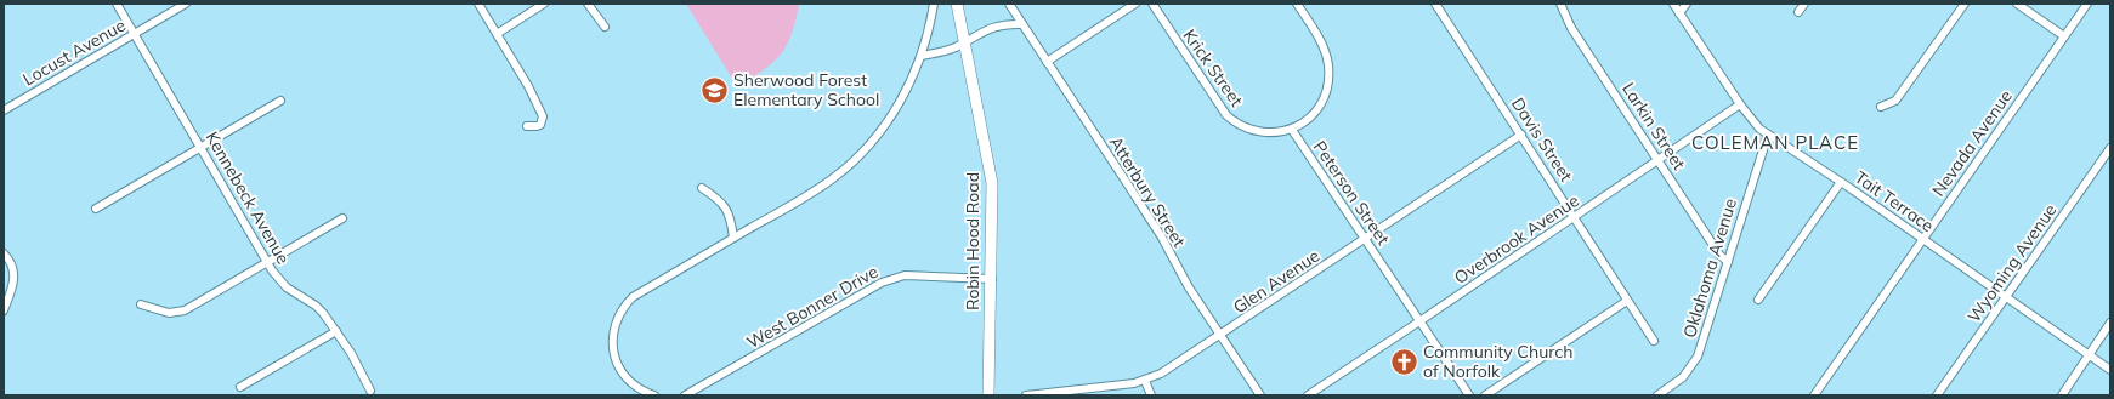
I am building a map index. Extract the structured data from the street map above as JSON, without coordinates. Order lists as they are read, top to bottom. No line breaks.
{"streets":{"street":["Locust Avenue","Krick Street","Larkin Street","Davis Street","Nevada Avenue","Atterbury Street","Peterson Street","Kennebeck Avenue","Tait Terrace","Overbrook Avenue","Robin Hood Road","Wyoming Avenue","Oklahoma Avenue","Glen Avenue","West Bonner Drive"]},"crossings":[["Locust Avenue","Kennebeck Avenue"],["Krick Street","Peterson Street"],["Larkin Street","Overbrook Avenue"],["Larkin Street","Oklahoma Avenue"],["Davis Street","Overbrook Avenue"],["Davis Street","Glen Avenue"],["Nevada Avenue","Tait Terrace"],["Atterbury Street","Glen Avenue"],["Peterson Street","Overbrook Avenue"],["Peterson Street","Glen Avenue"],["Tait Terrace","Overbrook Avenue"],["Tait Terrace","Wyoming Avenue"],["Tait Terrace","Oklahoma Avenue"],["Robin Hood Road","West Bonner Drive"]],"districts":["COLEMAN PLACE"],"places":{"school or university":["Sherwood Forest Elementary School"],"church":["Community Church of Norfolk"]}}
